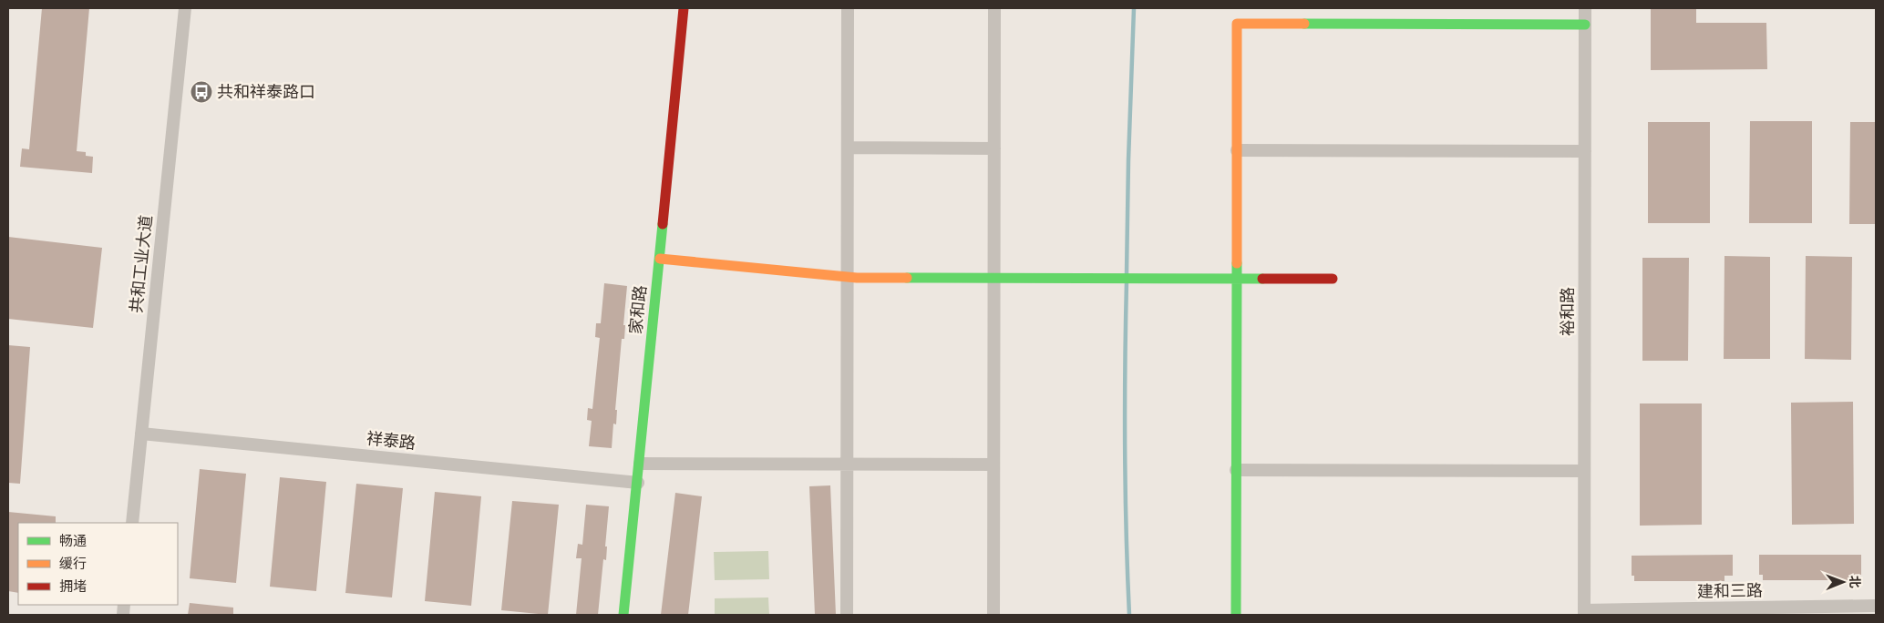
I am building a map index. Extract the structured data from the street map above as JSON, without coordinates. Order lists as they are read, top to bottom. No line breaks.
{"streets":{"street":["共和工业大道","家和路","裕和路","祥泰路","建和三路"]},"crossings":[["共和工业大道","祥泰路"],["家和路","祥泰路"],["裕和路","建和三路"]],"places":{"bus stop":["共和祥泰路口"]},"legend":["畅通","缓行","拥堵"],"north":"right"}
